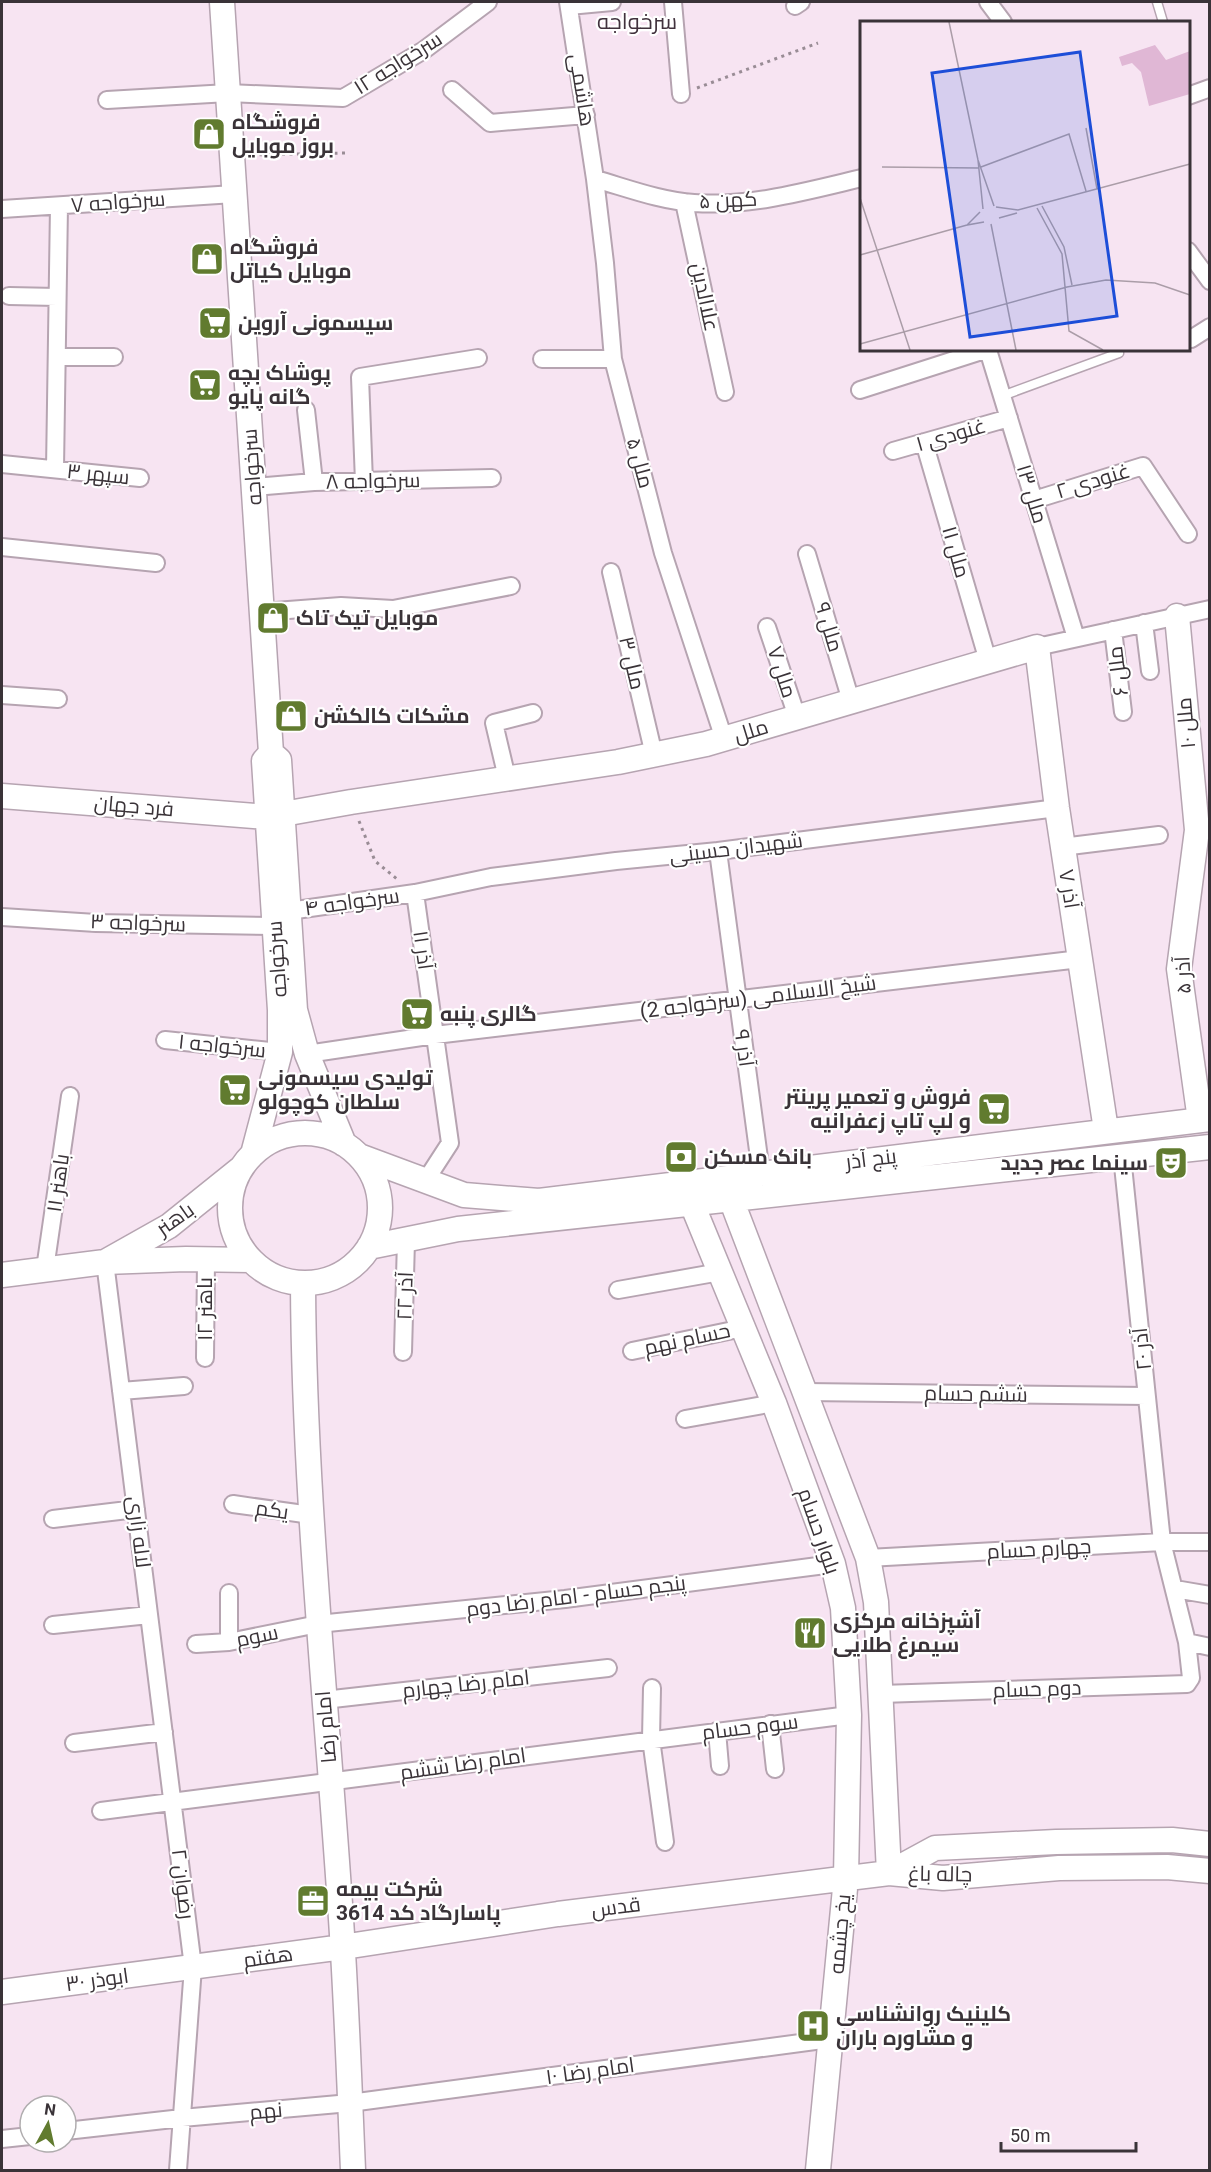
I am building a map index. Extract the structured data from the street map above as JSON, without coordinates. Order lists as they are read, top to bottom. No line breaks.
{"streets":{"main road":["سرخواجه","۱۰ ملل","ملل","فرد جهان","آذر ۷","آذر ۵","پنج آذر","باهنر","بلوار حسام","امام رضا","چاله باغ","قدس","یخ چشمه","هفتم","ابوذر ۳۰"],"street":["۱۲ سرخواجه","هاشمی","۵ کهن","سرخواجه ۷","علاالدین","۱ غنودی","ملل ۵","۳ سپهر","۸ سرخواجه","۲ غنودی","ملل ۱۳","۱۱ ملل","ملل ۹","ملل ۳","۶ ملل","۷ ملل","شهیدان حسینی","سرخواجه ۴","سرخواجه ۳","آذر ۱۱","شیخ الاسلامی (سرخواجه 2)","سرخواجه ۱","۹ آذر","باهنر ۱۱","۲۲ آذر","۱۲ باهنر","حسام نهم","۲۰ آذر","ششم حسام","یکم","لاله زاری","چهارم حسام","پنجم حسام - امام رضا دوم","سوم","امام رضا چهارم","دوم حسام","سوم حسام","امام رضا ششم","۲ رضوان","امام رضا ۱۰","نهم"]},"crossings":[["۱۲ سرخواجه","سرخواجه"],["هاشمی","۵ کهن"],["هاشمی","ملل ۵"],["۵ کهن","علاالدین"],["۵ کهن","ملل ۵"],["سرخواجه ۷","سرخواجه"],["۱ غنودی","ملل ۱۳"],["۱ غنودی","۱۱ ملل"],["ملل ۵","ملل"],["سرخواجه","۸ سرخواجه"],["سرخواجه","ملل"],["سرخواجه","فرد جهان"],["سرخواجه","سرخواجه ۴"],["سرخواجه","سرخواجه ۳"],["سرخواجه","شیخ الاسلامی (سرخواجه 2)"],["سرخواجه","سرخواجه ۱"],["سرخواجه","پنج آذر"],["سرخواجه","باهنر"],["سرخواجه","امام رضا"],["۲ غنودی","ملل ۱۳"],["ملل ۱۳","ملل"],["۱۱ ملل","ملل"],["ملل ۹","ملل"],["ملل ۳","ملل"],["۶ ملل","ملل"],["۷ ملل","ملل"],["۱۰ ملل","ملل"],["۱۰ ملل","آذر ۵"],["ملل","فرد جهان"],["ملل","آذر ۷"],["شهیدان حسینی","آذر ۷"],["شهیدان حسینی","سرخواجه ۴"],["شهیدان حسینی","آذر ۱۱"],["شهیدان حسینی","۹ آذر"],["آذر ۷","شیخ الاسلامی (سرخواجه 2)"],["آذر ۷","پنج آذر"],["سرخواجه ۴","سرخواجه ۳"],["سرخواجه ۴","آذر ۱۱"],["آذر ۱۱","شیخ الاسلامی (سرخواجه 2)"],["آذر ۱۱","پنج آذر"],["آذر ۵","پنج آذر"],["شیخ الاسلامی (سرخواجه 2)","۹ آذر"],["۹ آذر","پنج آذر"],["پنج آذر","باهنر"],["پنج آذر","۲۲ آذر"],["پنج آذر","۲۰ آذر"],["پنج آذر","بلوار حسام"],["پنج آذر","امام رضا"],["باهنر ۱۱","باهنر"],["باهنر","۱۲ باهنر"],["باهنر","لاله زاری"],["باهنر","امام رضا"],["حسام نهم","بلوار حسام"],["۲۰ آذر","ششم حسام"],["۲۰ آذر","چهارم حسام"],["۲۰ آذر","دوم حسام"],["ششم حسام","بلوار حسام"],["یکم","امام رضا"],["بلوار حسام","چهارم حسام"],["بلوار حسام","پنجم حسام - امام رضا دوم"],["بلوار حسام","دوم حسام"],["بلوار حسام","سوم حسام"],["بلوار حسام","چاله باغ"],["بلوار حسام","قدس"],["بلوار حسام","یخ چشمه"],["لاله زاری","امام رضا ششم"],["لاله زاری","۲ رضوان"],["پنجم حسام - امام رضا دوم","سوم"],["پنجم حسام - امام رضا دوم","امام رضا"],["سوم","امام رضا"],["امام رضا چهارم","امام رضا"],["امام رضا","امام رضا ششم"],["امام رضا","قدس"],["امام رضا","هفتم"],["امام رضا","امام رضا ۱۰"],["امام رضا","نهم"],["سوم حسام","امام رضا ششم"],["امام رضا ششم","۲ رضوان"],["چاله باغ","قدس"],["۲ رضوان","هفتم"],["۲ رضوان","ابوذر ۳۰"],["۲ رضوان","نهم"],["قدس","یخ چشمه"],["قدس","هفتم"],["یخ چشمه","امام رضا ۱۰"],["هفتم","ابوذر ۳۰"],["امام رضا ۱۰","نهم"]],"districts":["سرخواجه"],"places":{"shop":["فروشگاه بروز موبایل","فروشگاه موبایل کیاتل","موبایل تیک تاک","مشکات کالکشن"],"supermarket":["سیسمونی آروین","پوشاک بچه گانه پایو","گالری پنبه","تولیدی سیسمونی سلطان کوچولو","فروش و تعمیر پرینتر و لپ تاپ زعفرانیه"],"bank":["بانک مسکن"],"theatre":["سینما عصر جدید"],"restaurant":["آشپزخانه مرکزی سیمرغ طلایی"],"office":["شرکت بیمه پاسارگاد کد 3614"],"hospital":["کلینیک روانشناسی و مشاوره باران"]},"scale_bar":"50 m","north":"top"}
